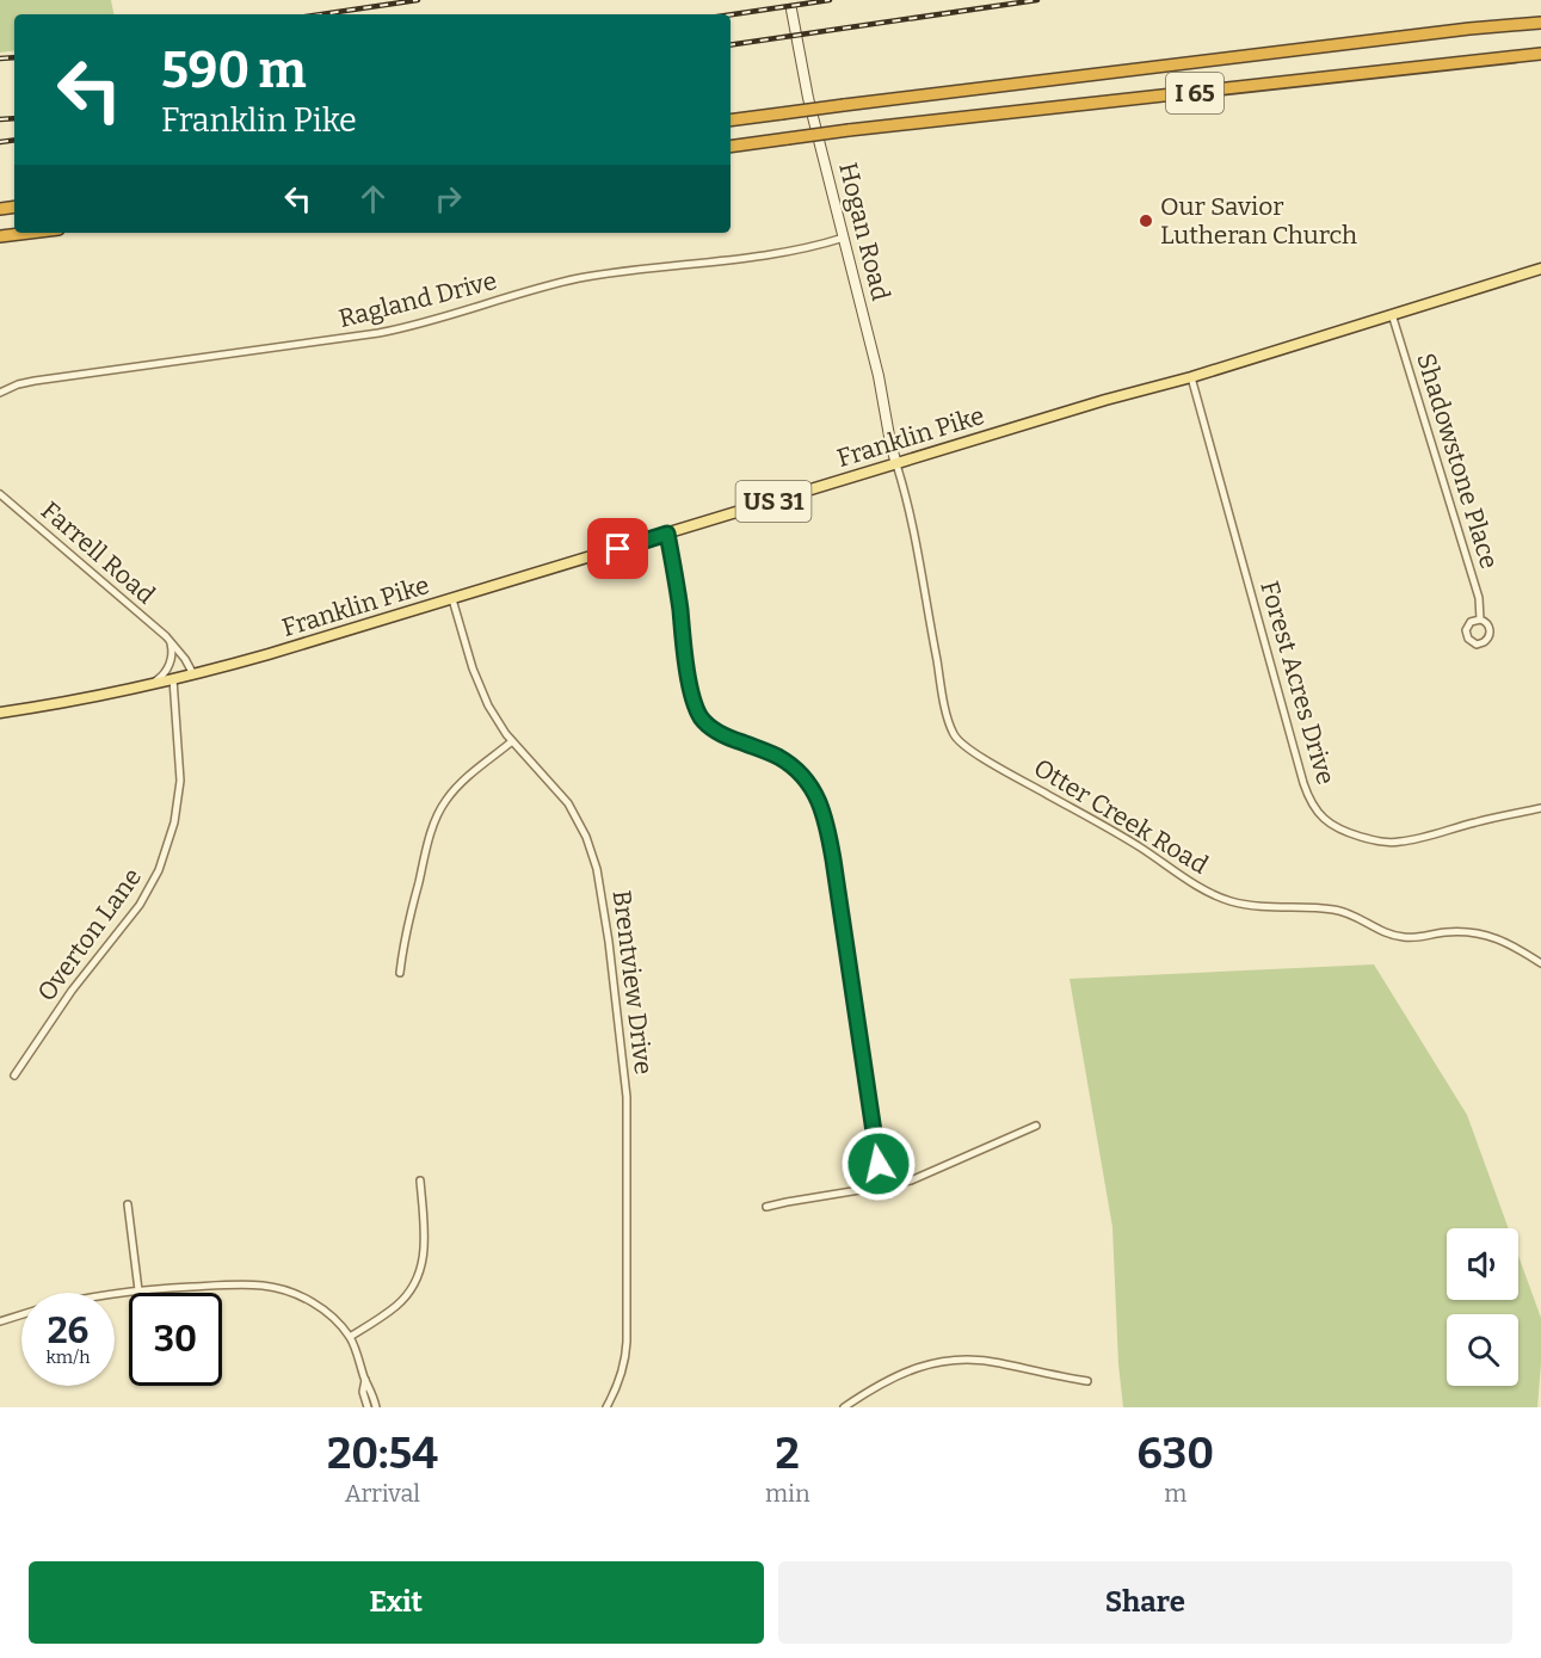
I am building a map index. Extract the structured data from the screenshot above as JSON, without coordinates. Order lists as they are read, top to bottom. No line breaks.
{"streets":{"highway":["I 65"],"main road":["Franklin Pike","US 31"],"street":["Hogan Road","Ragland Drive","Shadowstone Place","Farrell Road","Forest Acres Drive","Otter Creek Road","Overton Lane","Brentview Drive"]},"crossings":[["Hogan Road","Ragland Drive"],["Hogan Road","Franklin Pike"],["Hogan Road","Otter Creek Road"],["Franklin Pike","Shadowstone Place"],["Franklin Pike","Farrell Road"],["Franklin Pike","Forest Acres Drive"],["Franklin Pike","Otter Creek Road"],["Franklin Pike","Overton Lane"],["Franklin Pike","Brentview Drive"]],"places":["Our Savior Lutheran Church"],"page":{"turn":["590 m","Franklin Pike"],"speed":"26 km/h","limit":"30","eta":["20:54","Arrival","2","min","630","m"],"buttons":["Exit","Share"]}}
